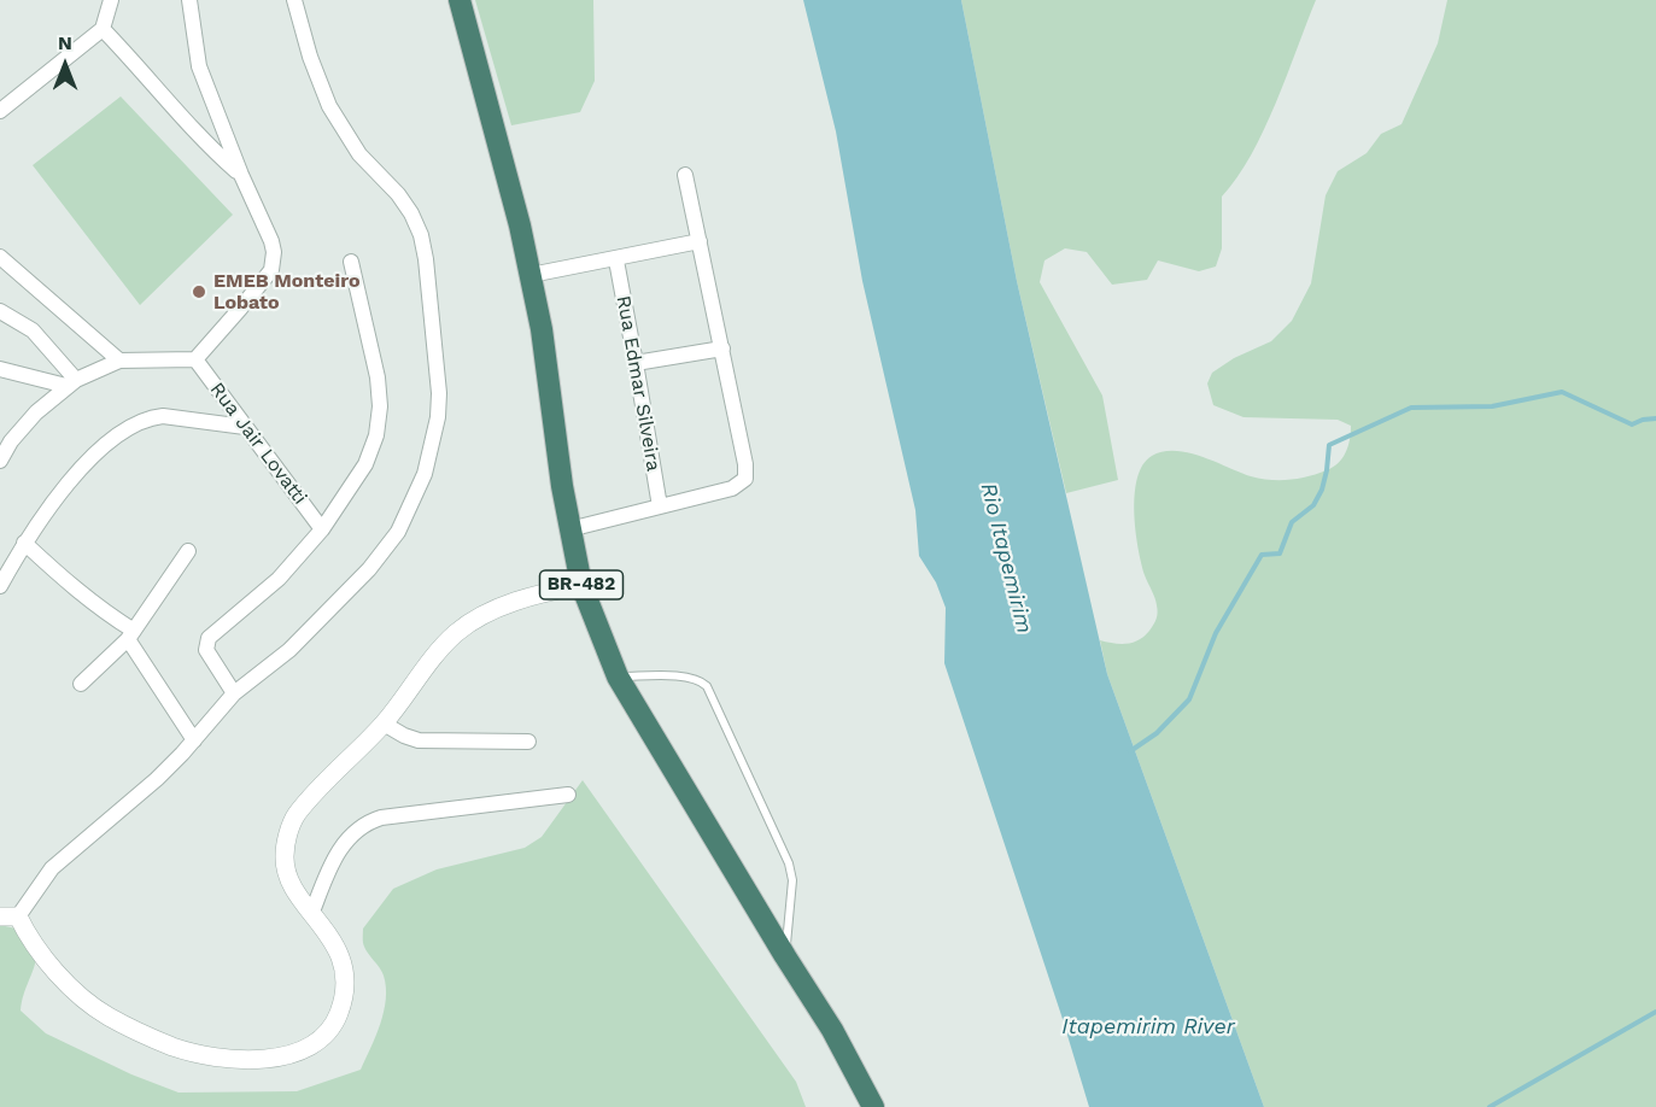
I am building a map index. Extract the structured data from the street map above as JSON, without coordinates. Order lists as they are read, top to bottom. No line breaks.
{"streets":{"highway":["BR-482"],"street":["Rua Edmar Silveira","Rua Jair Lovatti"]},"water":["Rio Itapemirim","Itapemirim River"],"places":["EMEB Monteiro Lobato"],"north":"top"}
